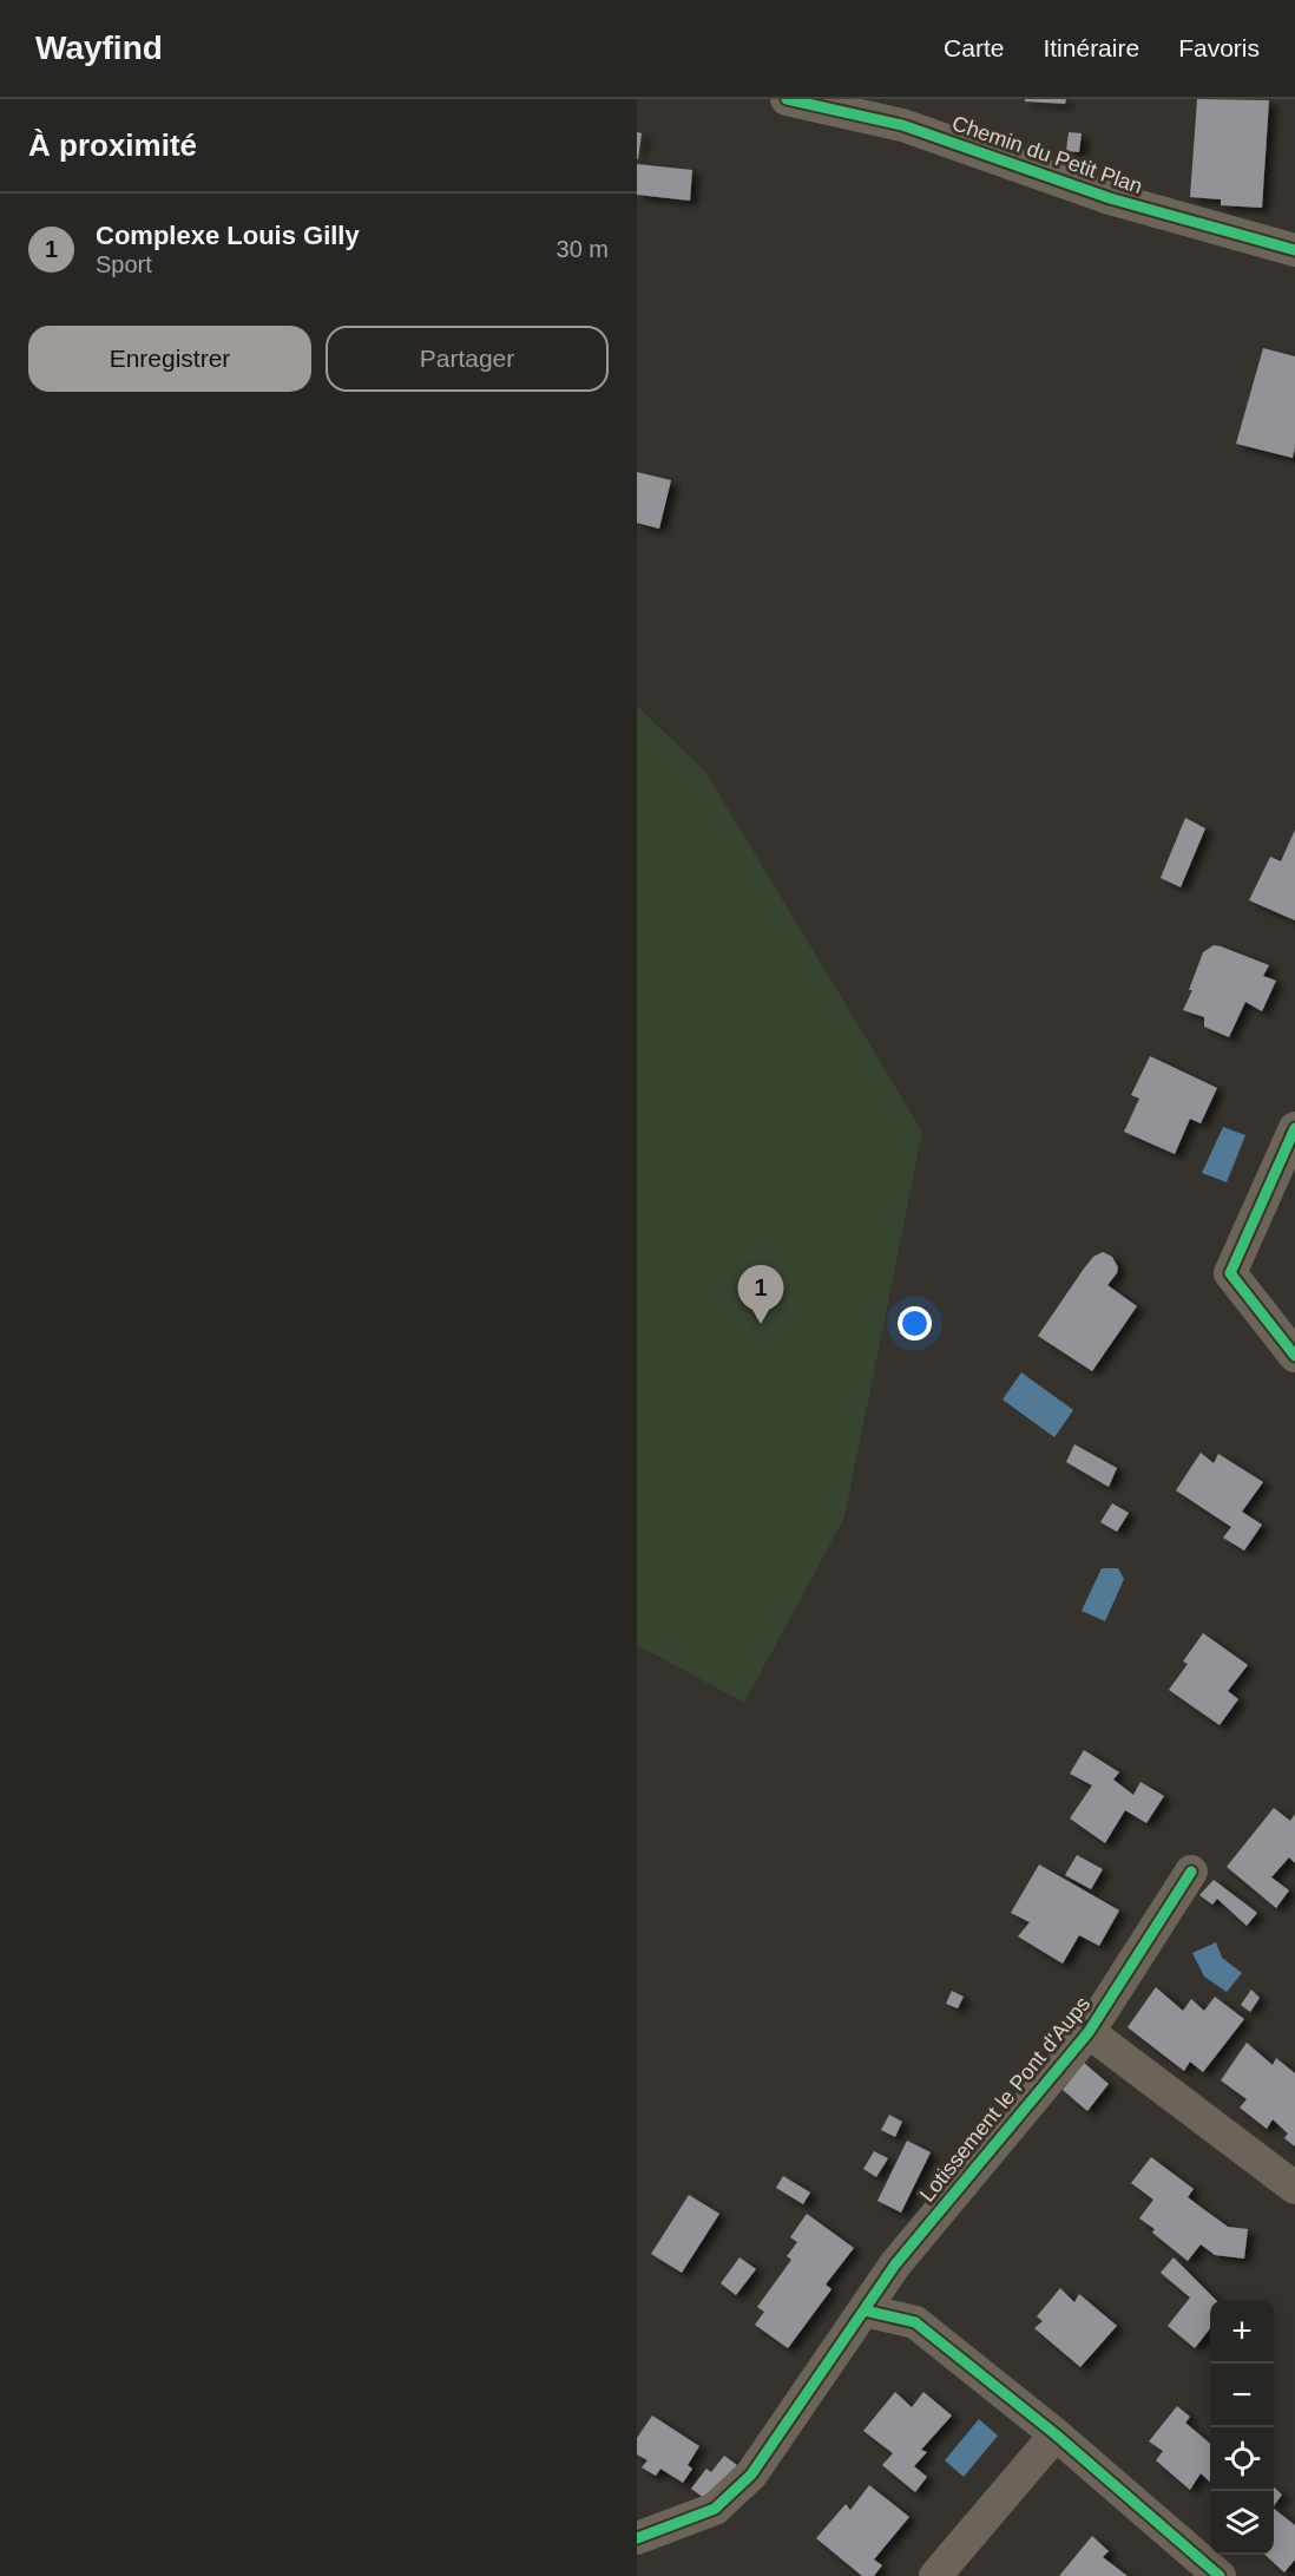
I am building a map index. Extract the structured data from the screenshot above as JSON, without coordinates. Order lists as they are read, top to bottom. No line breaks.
{"streets":{"street":["Chemin du Petit Plan","Lotissement le Pont d'Aups"]},"page":{"header":"Wayfind","nav":["Carte","Itinéraire","Favoris"],"heading":"À proximité","list":[{"mark":"1","name":"Complexe Louis Gilly","note":"Sport","value":"30 m"}],"buttons":["Enregistrer","Partager"],"pins":"1","map_buttons":["+","−"]}}
